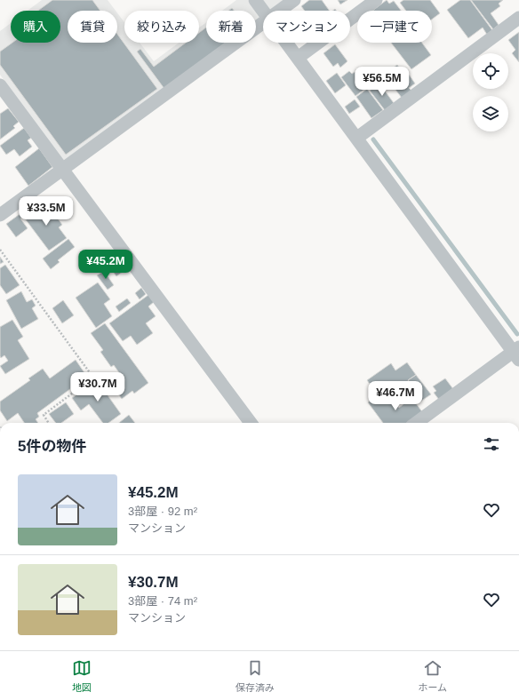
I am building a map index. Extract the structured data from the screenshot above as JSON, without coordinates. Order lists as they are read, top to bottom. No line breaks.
{"page":{"chip":["購入","賃貸","絞り込み","新着","マンション","一戸建て"],"price":["¥56.5M","¥33.5M","¥45.2M","¥30.7M","¥46.7M"],"heading":"5件の物件","list":[{"name":"¥45.2M","note":"3部屋 · 92 m² · マンション"},{"name":"¥30.7M","note":"3部屋 · 74 m² · マンション"}],"tabs":["地図","保存済み","ホーム"]}}
